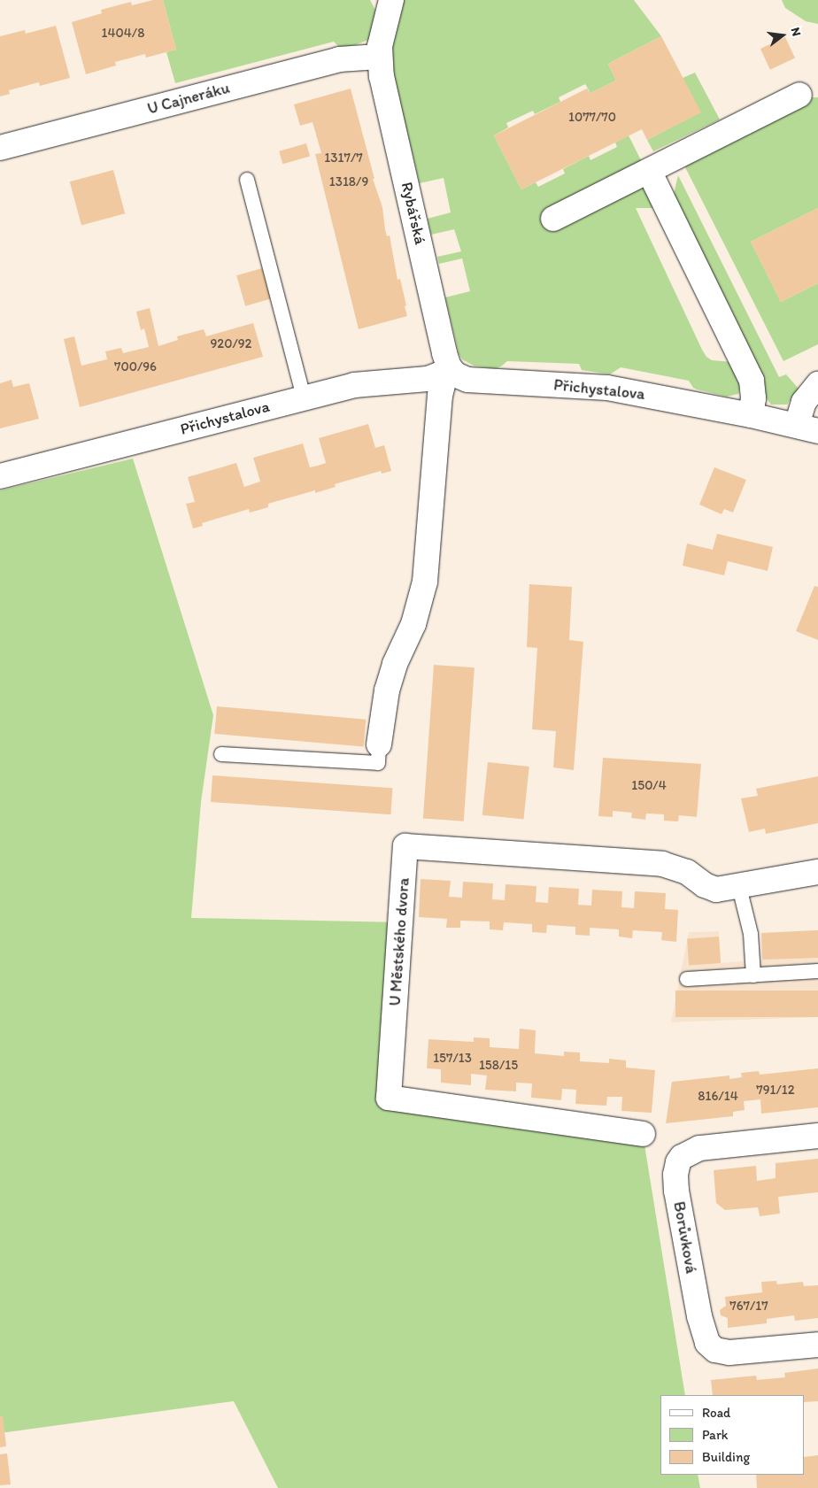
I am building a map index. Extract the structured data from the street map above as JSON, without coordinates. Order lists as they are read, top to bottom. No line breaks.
{"streets":{"street":["U Cajneráku","Rybářská","Přichystalova","U Městského dvora","Borůvková"]},"crossings":[["U Cajneráku","Rybářská"],["Rybářská","Přichystalova"]],"house_numbers":["1404/8","1077/70","1317/7","1318/9","920/92","700/96","150/4","157/13","158/15","791/12","816/14","767/17"],"legend":["Road","Park","Building"],"north":"right"}
